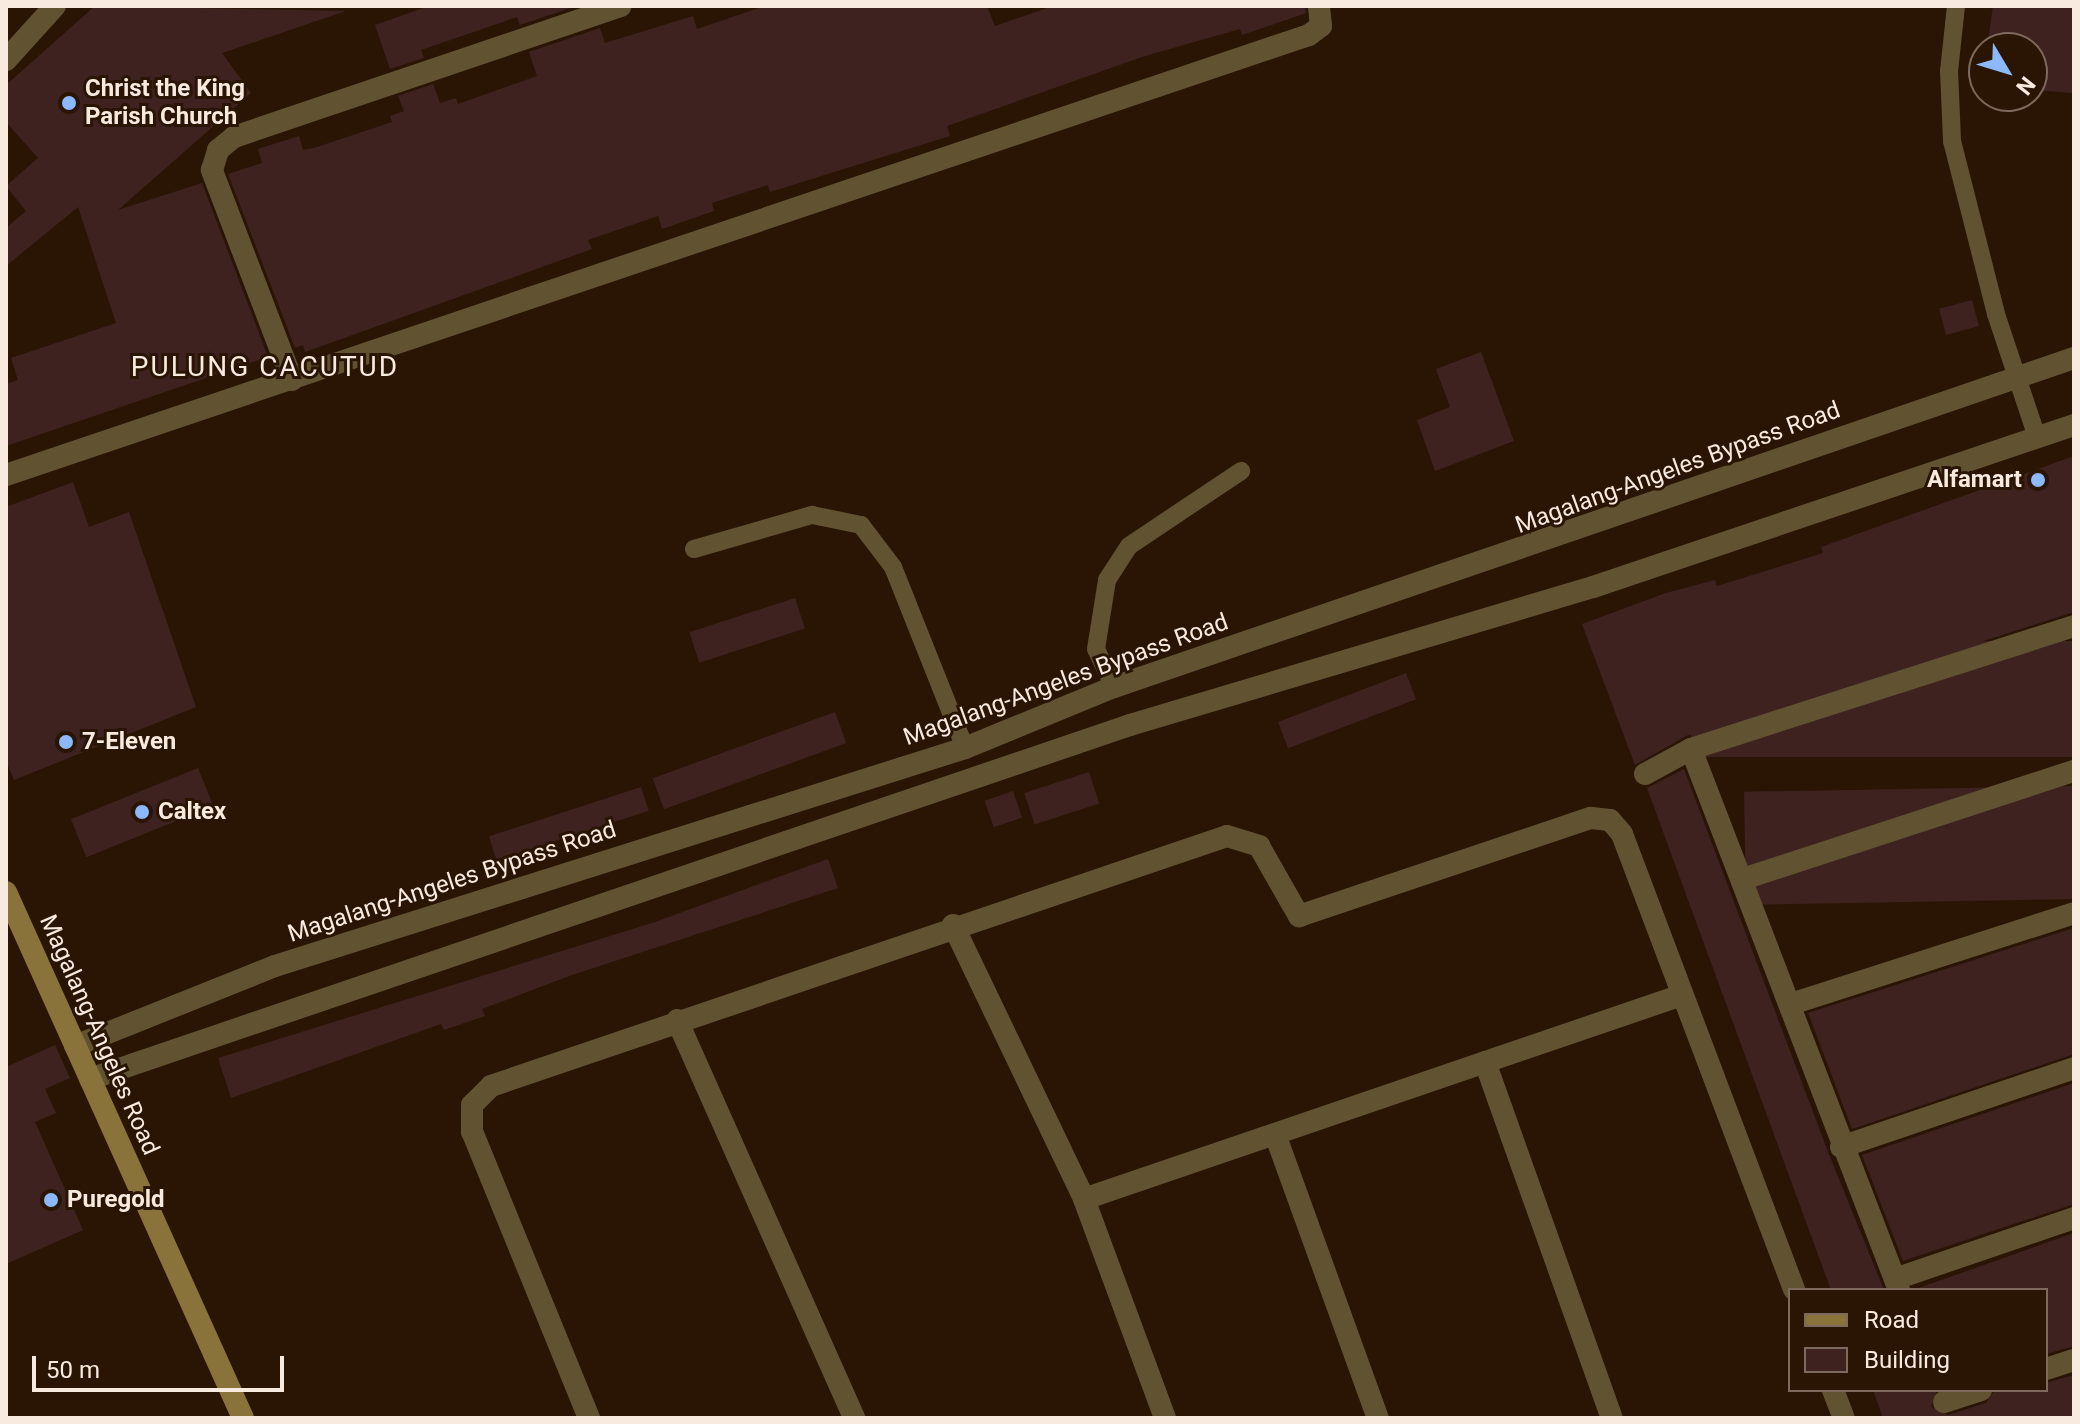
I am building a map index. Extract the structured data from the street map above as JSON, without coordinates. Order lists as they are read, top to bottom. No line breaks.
{"streets":{"main road":["Magalang-Angeles Road"],"street":["Magalang-Angeles Bypass Road"]},"crossings":[["Magalang-Angeles Bypass Road","Magalang-Angeles Road"]],"districts":["PULUNG CACUTUD"],"places":["Christ the King Parish Church","Alfamart","7-Eleven","Caltex","Puregold"],"legend":["Road","Building"],"scale_bar":"50 m","north":"bottom right"}
